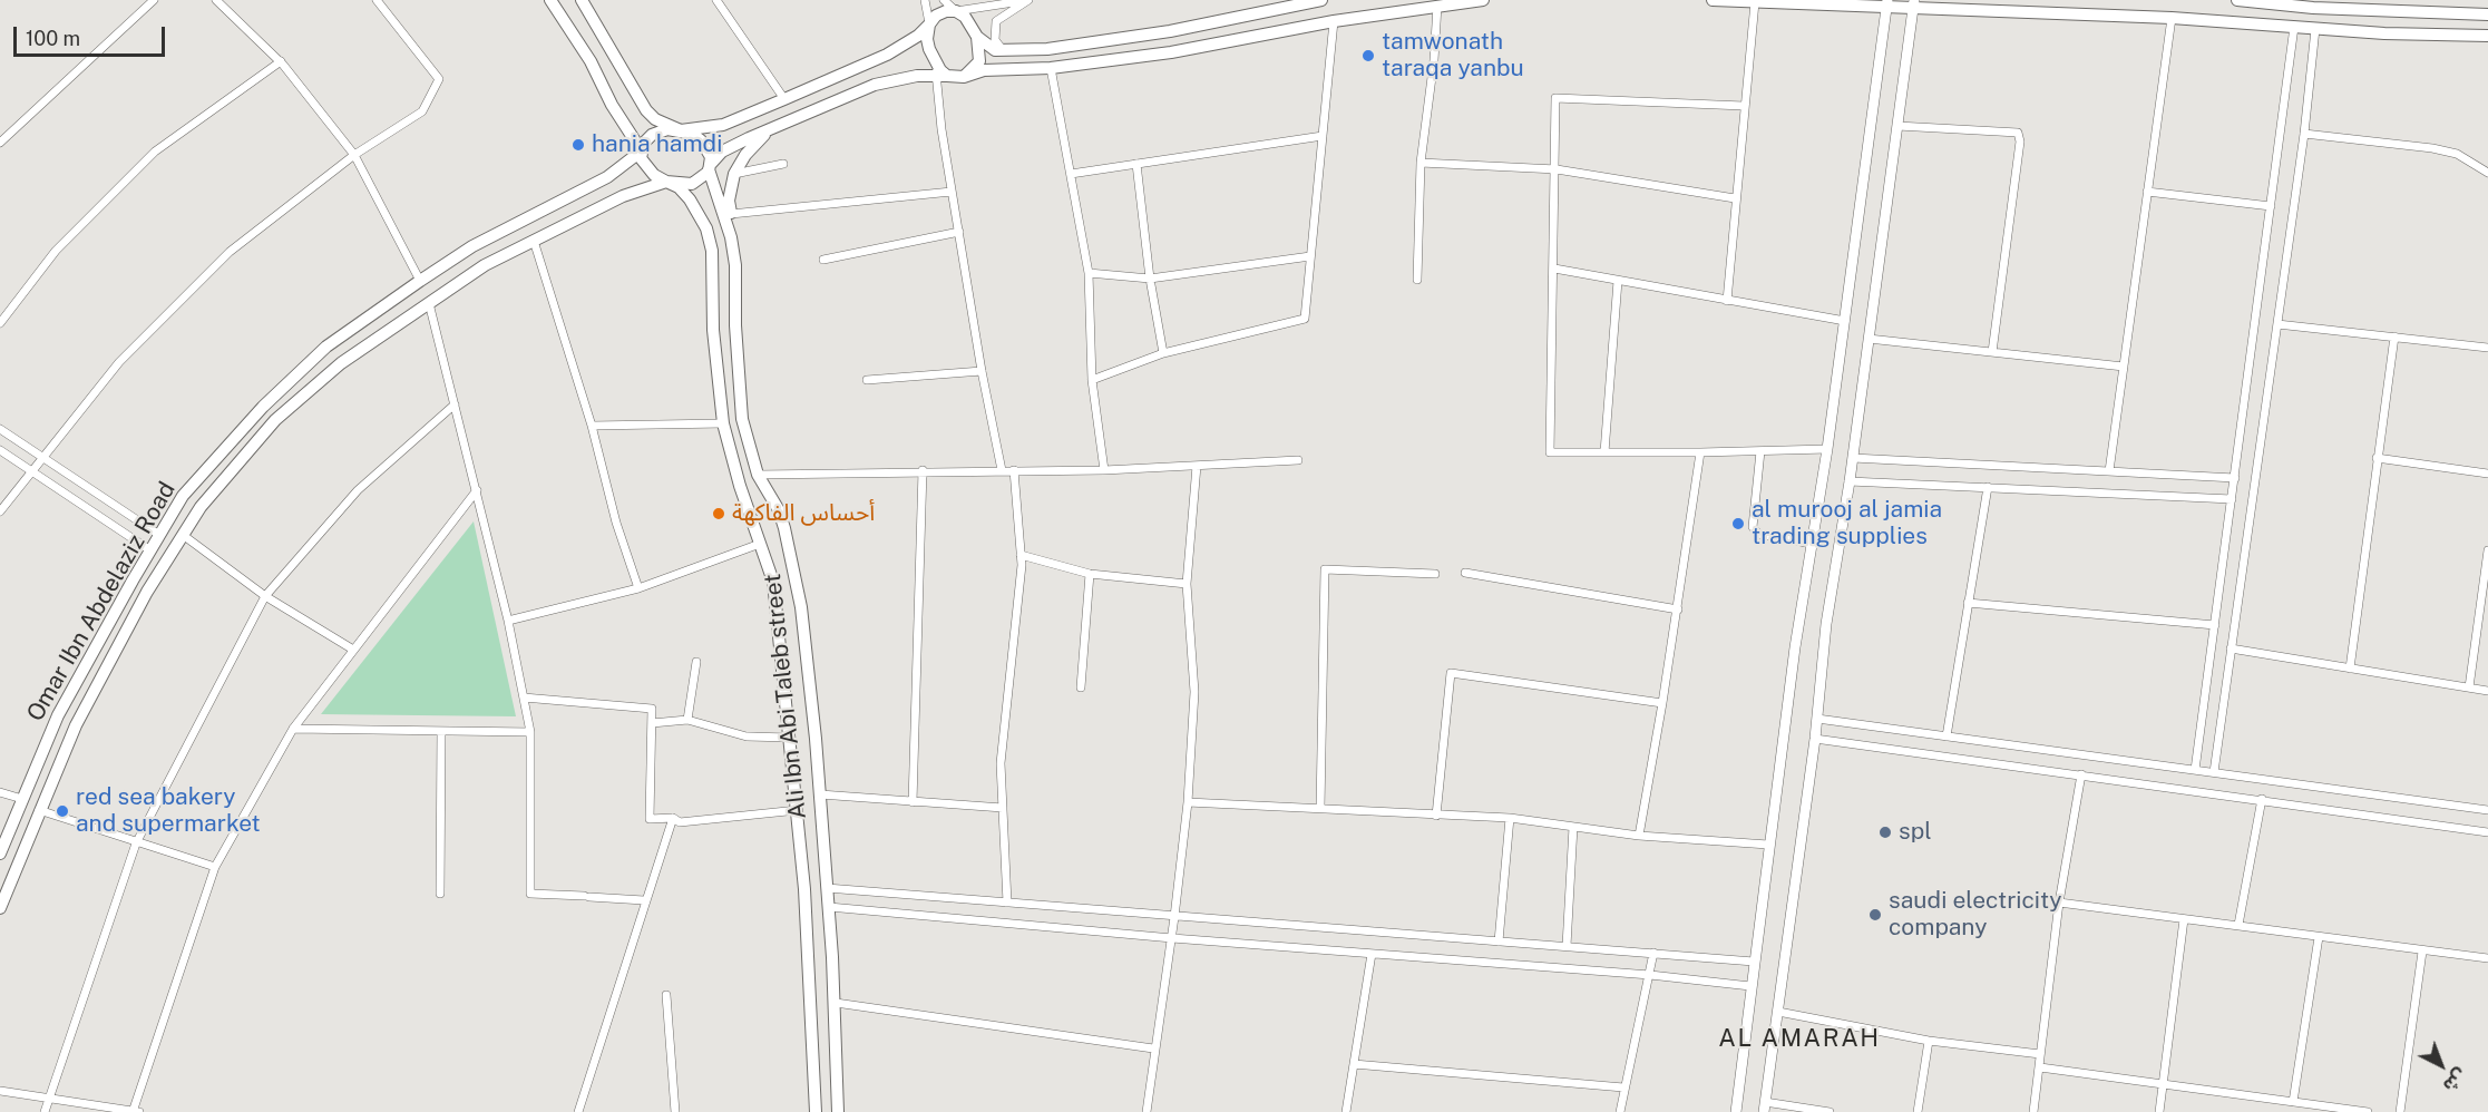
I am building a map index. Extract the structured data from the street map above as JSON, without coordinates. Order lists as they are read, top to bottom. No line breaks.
{"streets":{"main road":["Omar Ibn Abdelaziz Road","Ali Ibn Abi Taleb street"]},"crossings":[["Omar Ibn Abdelaziz Road","Ali Ibn Abi Taleb street"]],"districts":["AL AMARAH"],"places":["tamwonath taraqa yanbu","hania hamdi","أحساس الفاكهة","al murooj al jamia trading supplies","red sea bakery and supermarket","spl","saudi electricity company"],"scale_bar":"100 m","north":"bottom right"}
